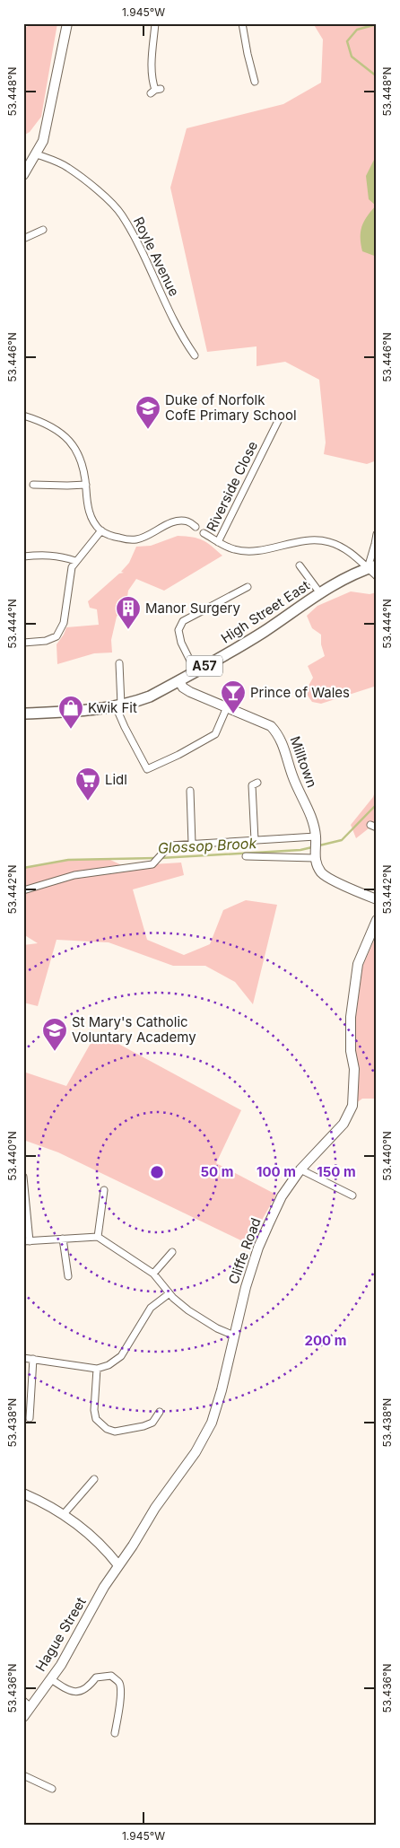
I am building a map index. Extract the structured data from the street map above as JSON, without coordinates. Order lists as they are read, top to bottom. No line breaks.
{"streets":{"main road":["High Street East","A57"],"street":["Royle Avenue","Riverside Close","Milltown","Cliffe Road","Hague Street"]},"crossings":[["High Street East","Milltown"],["Cliffe Road","Hague Street"]],"water":["Glossop Brook"],"places":{"school or university":["Duke of Norfolk CofE Primary School","St Mary's Catholic Voluntary Academy"],"building":["Manor Surgery"],"bar":["Prince of Wales"],"shop":["Kwik Fit"],"supermarket":["Lidl"]},"coordinates":["1.945°W","53.448°N","53.446°N","53.444°N","53.442°N","53.440°N","53.438°N","53.436°N"],"rings":["50 m","100 m","150 m","200 m"]}
